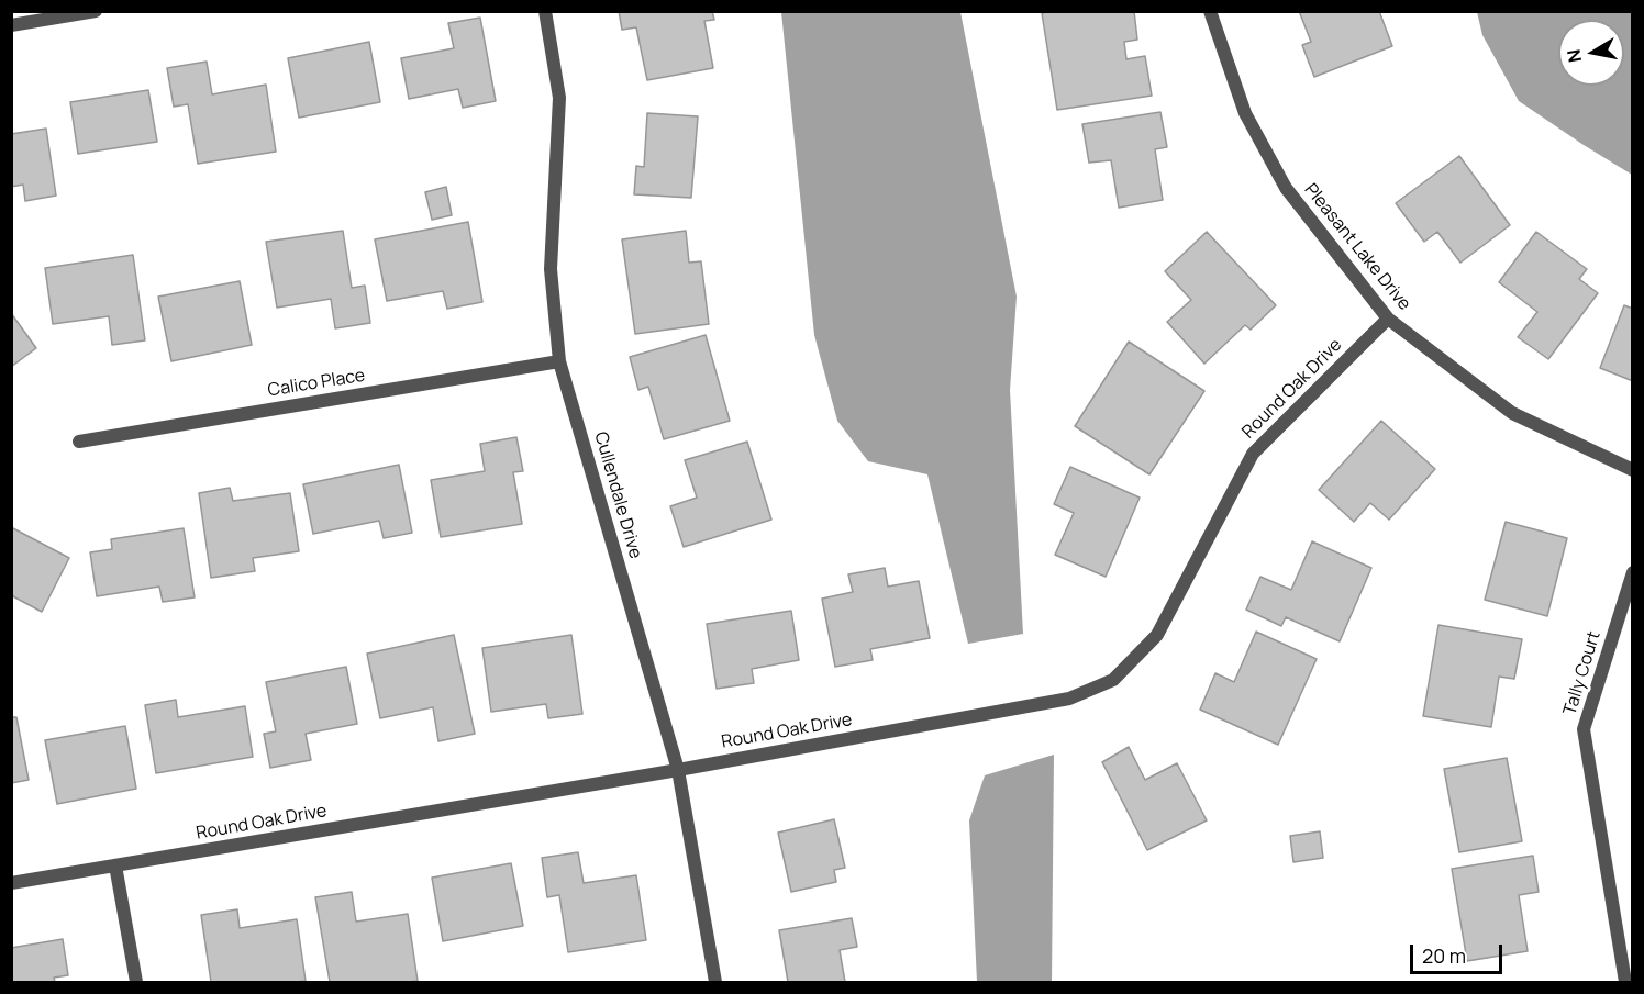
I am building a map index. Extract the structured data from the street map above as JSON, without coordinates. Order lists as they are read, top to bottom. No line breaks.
{"streets":{"street":["Pleasant Lake Drive","Calico Place","Round Oak Drive","Cullendale Drive","Tally Court"]},"crossings":[["Pleasant Lake Drive","Round Oak Drive"],["Calico Place","Cullendale Drive"],["Round Oak Drive","Cullendale Drive"]],"scale_bar":"20 m","north":"left"}
